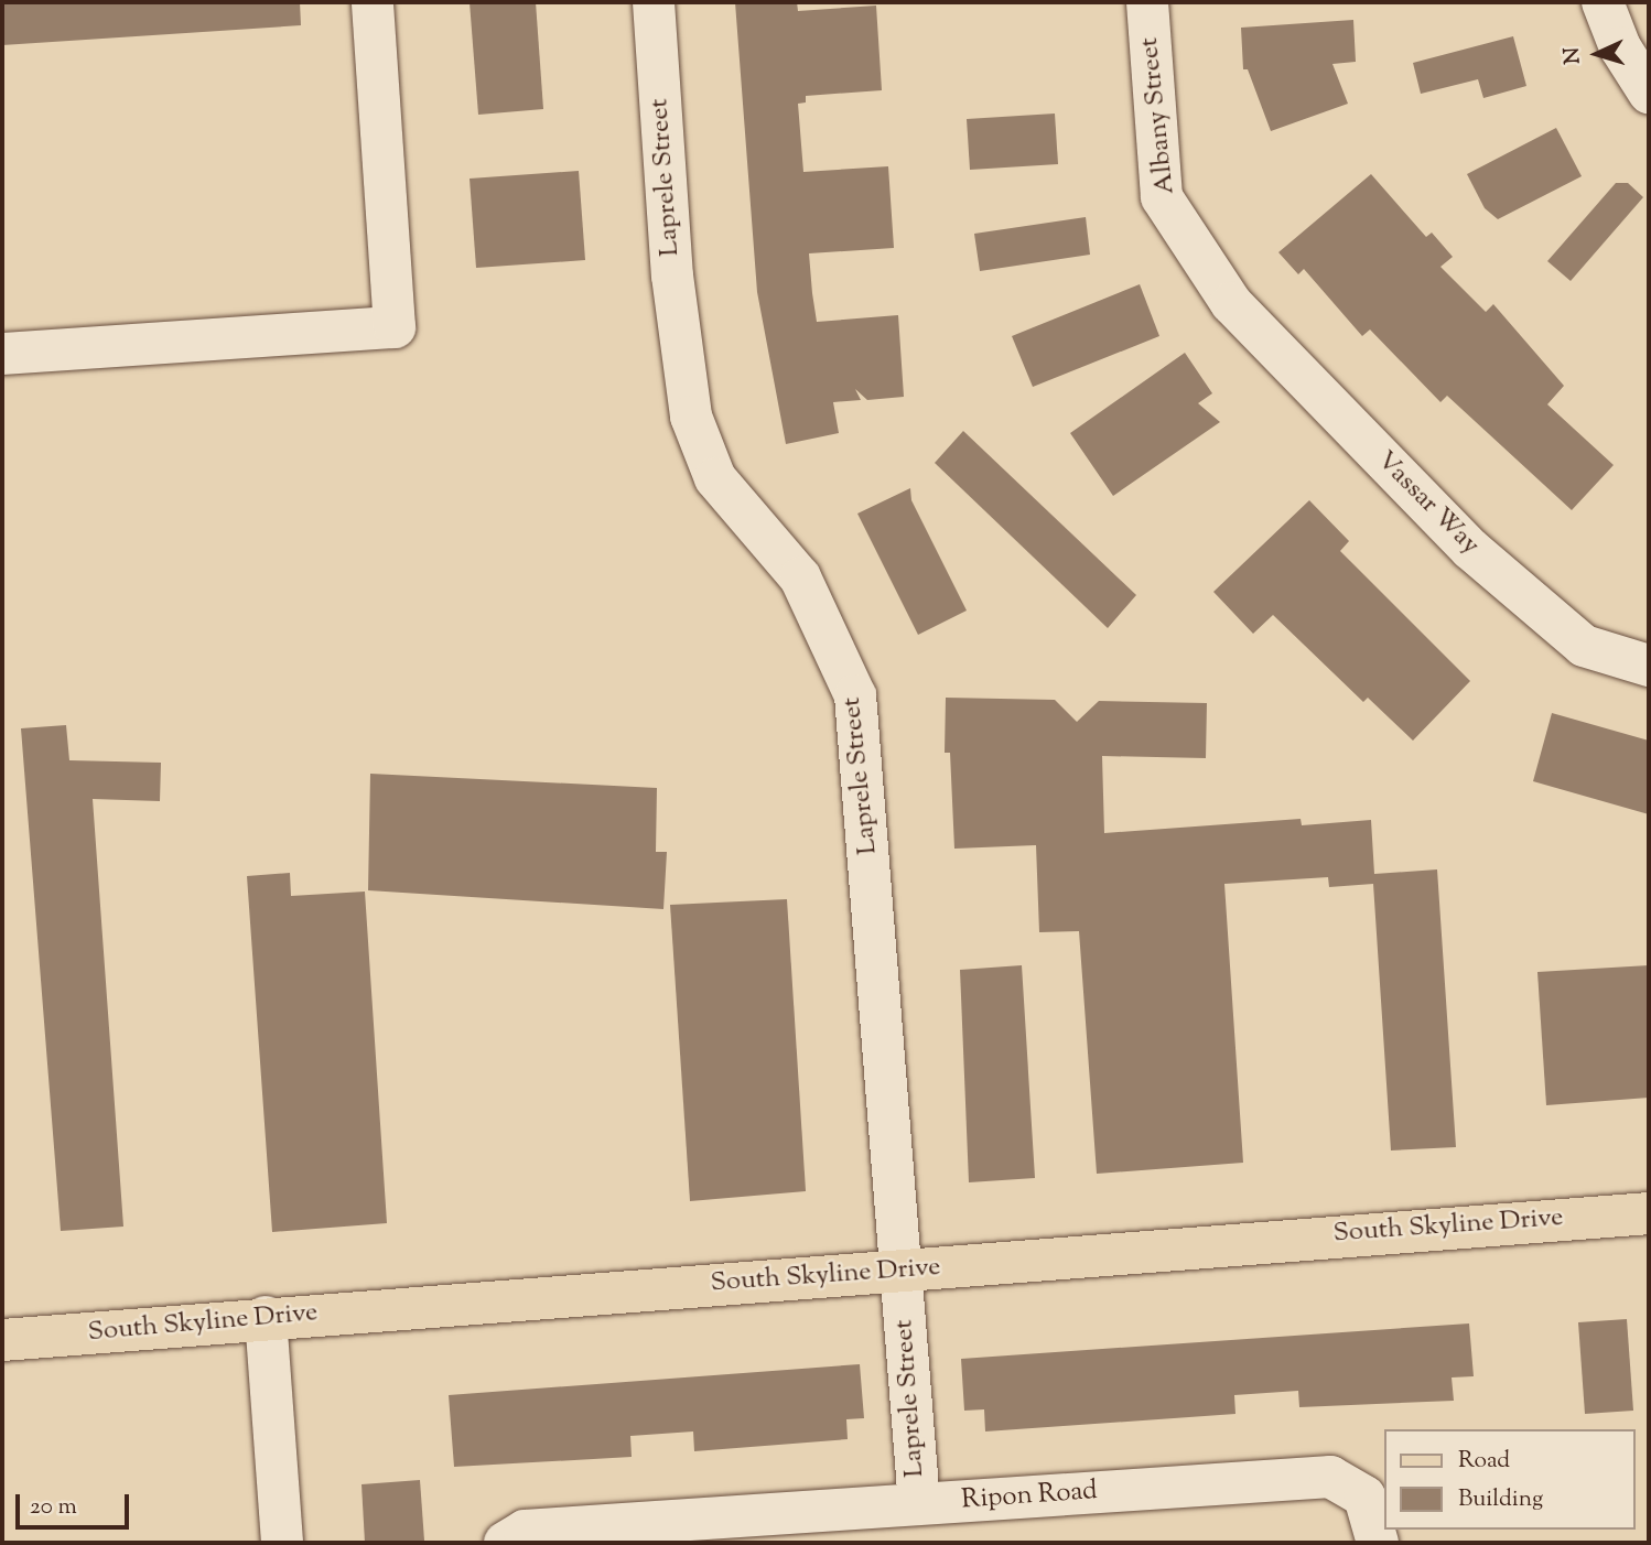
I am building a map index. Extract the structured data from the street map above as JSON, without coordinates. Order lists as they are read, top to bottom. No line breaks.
{"streets":{"main road":["South Skyline Drive"],"street":["Albany Street","Laprele Street","Vassar Way","Ripon Road"]},"crossings":[["Albany Street","Vassar Way"],["Laprele Street","South Skyline Drive"],["Laprele Street","Ripon Road"]],"legend":["Road","Building"],"scale_bar":"20 m","north":"left"}
